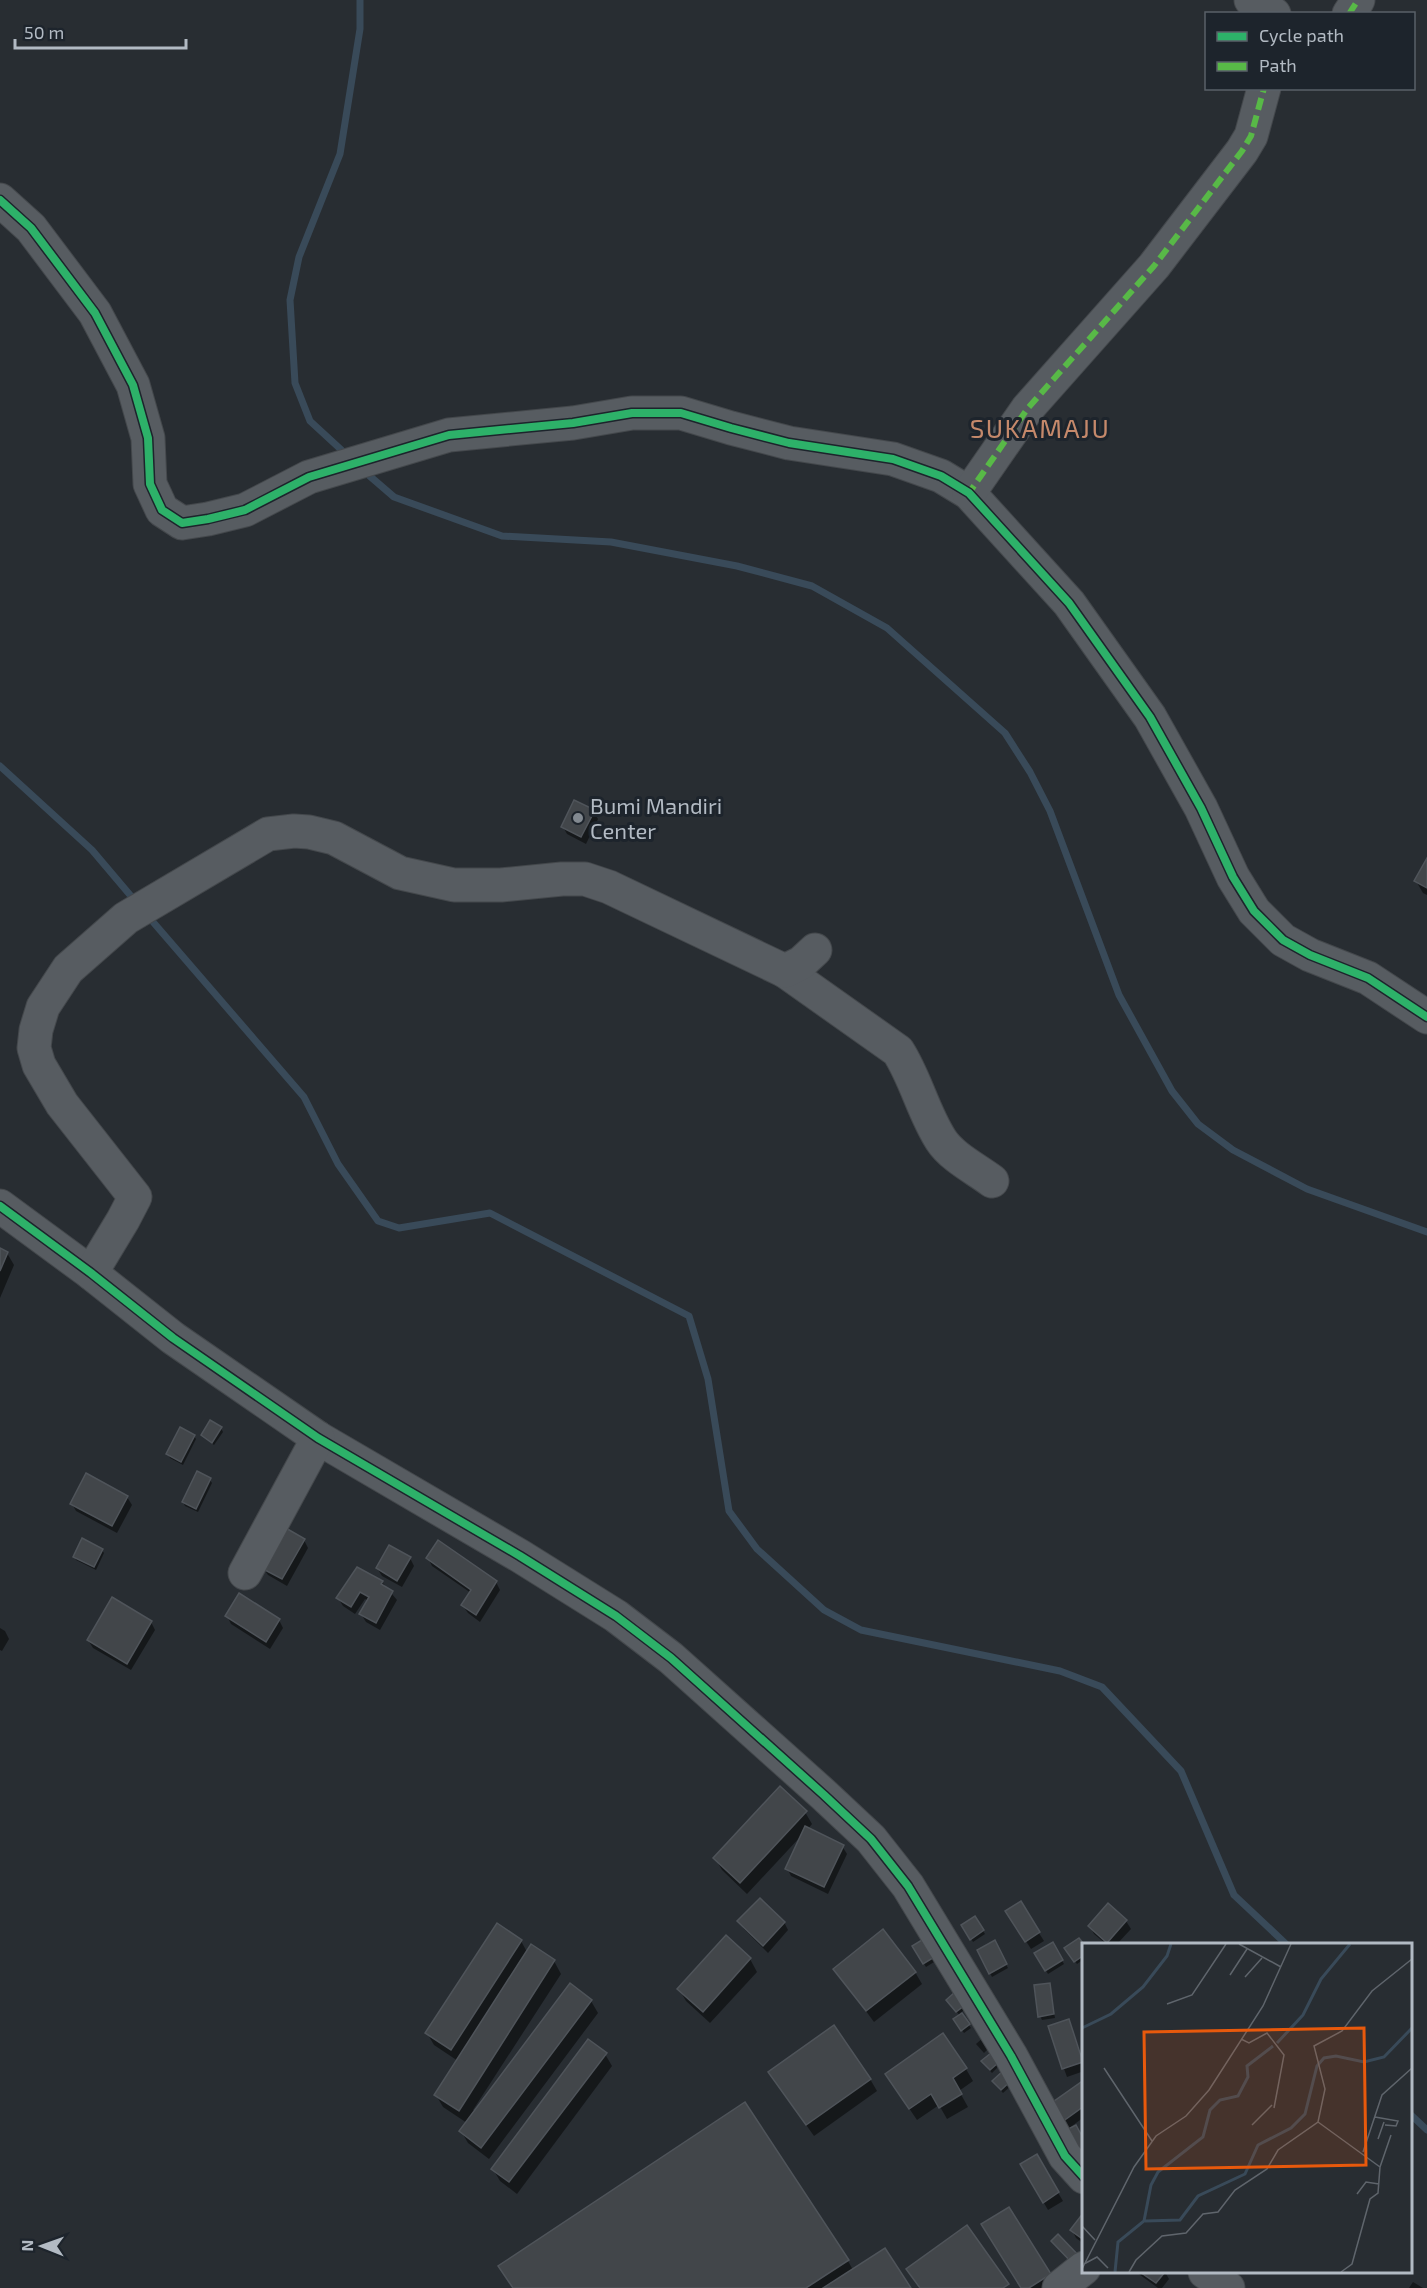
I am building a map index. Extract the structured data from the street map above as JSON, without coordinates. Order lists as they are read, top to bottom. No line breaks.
{"districts":["SUKAMAJU"],"places":["Bumi Mandiri Center"],"legend":["Cycle path","Path"],"scale_bar":"50 m","north":"left"}
